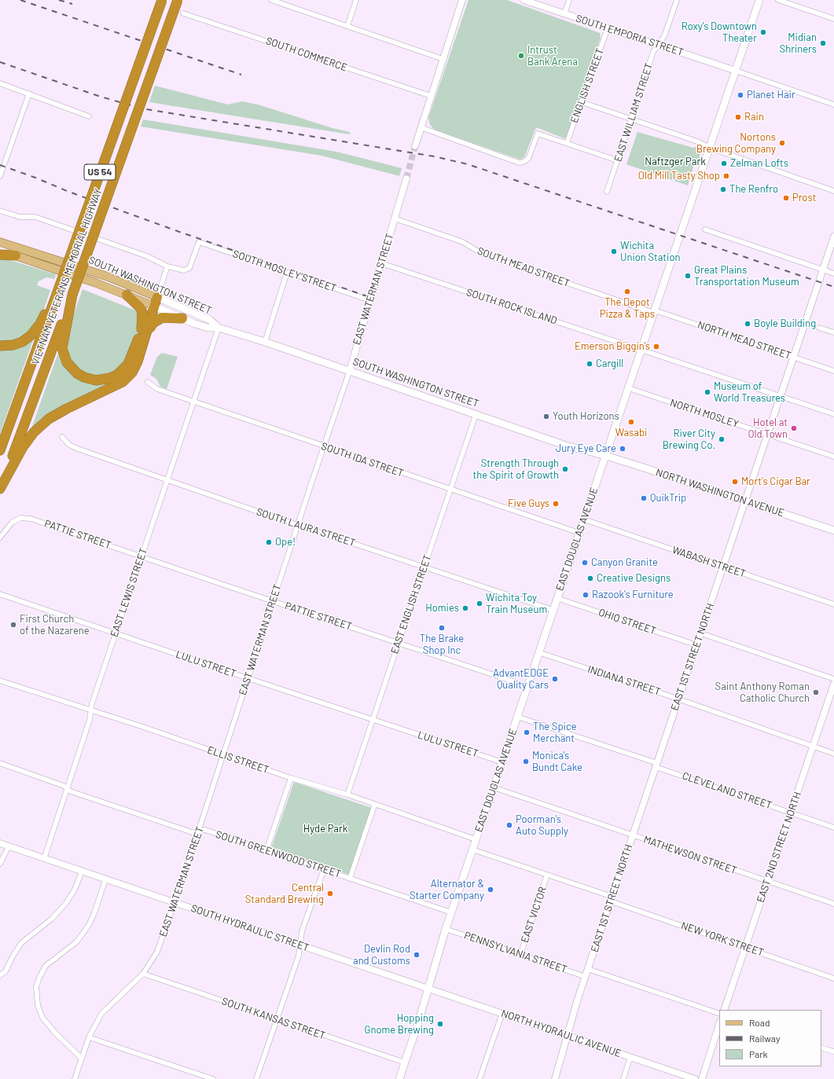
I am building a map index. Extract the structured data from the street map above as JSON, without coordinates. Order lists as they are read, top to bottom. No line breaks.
{"streets":{"highway":["US 54","VIETNAM VETERANS MEMORIAL HIGHWAY"],"main road":["SOUTH WASHINGTON STREET","NORTH WASHINGTON AVENUE","EAST DOUGLAS AVENUE"],"street":["SOUTH EMPORIA STREET","SOUTH COMMERCE","ENGLISH STREET","EAST WILLIAM STREET","SOUTH MEAD STREET","SOUTH MOSLEY STREET","EAST WATERMAN STREET","SOUTH ROCK ISLAND","NORTH MEAD STREET","NORTH MOSLEY","SOUTH IDA STREET","SOUTH LAURA STREET","PATTIE STREET","WABASH STREET","EAST LEWIS STREET","EAST ENGLISH STREET","OHIO STREET","EAST 1ST STREET NORTH","LULU STREET","INDIANA STREET","ELLIS STREET","CLEVELAND STREET","EAST 2ND STREET NORTH","SOUTH GREENWOOD STREET","MATHEWSON STREET","EAST VICTOR","SOUTH HYDRAULIC STREET","NEW YORK STREET","PENNSYLVANIA STREET","SOUTH KANSAS STREET","NORTH HYDRAULIC AVENUE"]},"crossings":[["SOUTH EMPORIA STREET","ENGLISH STREET"],["SOUTH EMPORIA STREET","EAST WILLIAM STREET"],["SOUTH EMPORIA STREET","EAST DOUGLAS AVENUE"],["SOUTH MEAD STREET","EAST WATERMAN STREET"],["SOUTH MEAD STREET","NORTH MEAD STREET"],["SOUTH MEAD STREET","EAST DOUGLAS AVENUE"],["SOUTH MOSLEY STREET","EAST WATERMAN STREET"],["SOUTH WASHINGTON STREET","EAST WATERMAN STREET"],["SOUTH WASHINGTON STREET","NORTH WASHINGTON AVENUE"],["SOUTH WASHINGTON STREET","EAST DOUGLAS AVENUE"],["SOUTH WASHINGTON STREET","EAST LEWIS STREET"],["SOUTH WASHINGTON STREET","EAST ENGLISH STREET"],["EAST WATERMAN STREET","SOUTH ROCK ISLAND"],["EAST WATERMAN STREET","SOUTH IDA STREET"],["EAST WATERMAN STREET","SOUTH LAURA STREET"],["EAST WATERMAN STREET","PATTIE STREET"],["EAST WATERMAN STREET","LULU STREET"],["EAST WATERMAN STREET","ELLIS STREET"],["EAST WATERMAN STREET","SOUTH GREENWOOD STREET"],["EAST WATERMAN STREET","SOUTH HYDRAULIC STREET"],["EAST WATERMAN STREET","SOUTH KANSAS STREET"],["SOUTH ROCK ISLAND","EAST DOUGLAS AVENUE"],["SOUTH ROCK ISLAND","EAST 1ST STREET NORTH"],["NORTH MEAD STREET","EAST DOUGLAS AVENUE"],["NORTH MEAD STREET","EAST 1ST STREET NORTH"],["NORTH MOSLEY","EAST DOUGLAS AVENUE"],["NORTH MOSLEY","EAST 1ST STREET NORTH"],["SOUTH IDA STREET","EAST DOUGLAS AVENUE"],["SOUTH IDA STREET","EAST LEWIS STREET"],["SOUTH IDA STREET","EAST ENGLISH STREET"],["NORTH WASHINGTON AVENUE","EAST DOUGLAS AVENUE"],["NORTH WASHINGTON AVENUE","EAST 1ST STREET NORTH"],["SOUTH LAURA STREET","EAST DOUGLAS AVENUE"],["SOUTH LAURA STREET","EAST LEWIS STREET"],["SOUTH LAURA STREET","EAST ENGLISH STREET"],["PATTIE STREET","EAST DOUGLAS AVENUE"],["PATTIE STREET","EAST LEWIS STREET"],["PATTIE STREET","EAST ENGLISH STREET"],["EAST DOUGLAS AVENUE","WABASH STREET"],["EAST DOUGLAS AVENUE","OHIO STREET"],["EAST DOUGLAS AVENUE","LULU STREET"],["EAST DOUGLAS AVENUE","INDIANA STREET"],["EAST DOUGLAS AVENUE","ELLIS STREET"],["EAST DOUGLAS AVENUE","CLEVELAND STREET"],["EAST DOUGLAS AVENUE","SOUTH GREENWOOD STREET"],["EAST DOUGLAS AVENUE","MATHEWSON STREET"],["EAST DOUGLAS AVENUE","SOUTH HYDRAULIC STREET"],["EAST DOUGLAS AVENUE","NEW YORK STREET"],["EAST DOUGLAS AVENUE","PENNSYLVANIA STREET"],["EAST DOUGLAS AVENUE","SOUTH KANSAS STREET"],["EAST DOUGLAS AVENUE","NORTH HYDRAULIC AVENUE"],["WABASH STREET","EAST 1ST STREET NORTH"],["EAST LEWIS STREET","LULU STREET"],["EAST LEWIS STREET","ELLIS STREET"],["EAST LEWIS STREET","SOUTH GREENWOOD STREET"],["EAST LEWIS STREET","SOUTH HYDRAULIC STREET"],["EAST ENGLISH STREET","LULU STREET"],["EAST ENGLISH STREET","ELLIS STREET"],["OHIO STREET","EAST 1ST STREET NORTH"],["EAST 1ST STREET NORTH","INDIANA STREET"],["EAST 1ST STREET NORTH","CLEVELAND STREET"],["EAST 1ST STREET NORTH","MATHEWSON STREET"],["EAST 1ST STREET NORTH","NEW YORK STREET"],["EAST 1ST STREET NORTH","PENNSYLVANIA STREET"],["EAST 1ST STREET NORTH","NORTH HYDRAULIC AVENUE"],["INDIANA STREET","EAST 2ND STREET NORTH"],["CLEVELAND STREET","EAST 2ND STREET NORTH"],["EAST 2ND STREET NORTH","MATHEWSON STREET"],["EAST 2ND STREET NORTH","NEW YORK STREET"],["EAST VICTOR","NEW YORK STREET"],["EAST VICTOR","PENNSYLVANIA STREET"],["SOUTH HYDRAULIC STREET","NORTH HYDRAULIC AVENUE"]],"parks":["Naftzger Park","Hyde Park"],"places":["Roxy's Downtown Theater","Midian Shriners","Intrust Bank Arena","Planet Hair","Rain","Nortons Brewing Company","Zelman Lofts","Old Mill Tasty Shop","The Renfro","Prost","Wichita Union Station","Great Plains Transportation Museum","The Depot Pizza & Taps","Boyle Building","Emerson Biggin's","Cargill","Museum of World Treasures","Youth Horizons","Wasabi","Hotel at Old Town","River City Brewing Co.","Jury Eye Care","Strength Through the Spirit of Growth","Mort's Cigar Bar","QuikTrip","Five Guys","Ope!","Canyon Granite","Creative Designs","Razook's Furniture","Wichita Toy Train Museum","Homies","First Church of the Nazarene","The Brake Shop Inc","AdvantEDGE Quality Cars","Saint Anthony Roman Catholic Church","The Spice Merchant","Monica's Bundt Cake","Poorman's Auto Supply","Alternator & Starter Company","Central Standard Brewing","Devlin Rod and Customs","Hopping Gnome Brewing"],"legend":["Road","Railway","Park"]}
